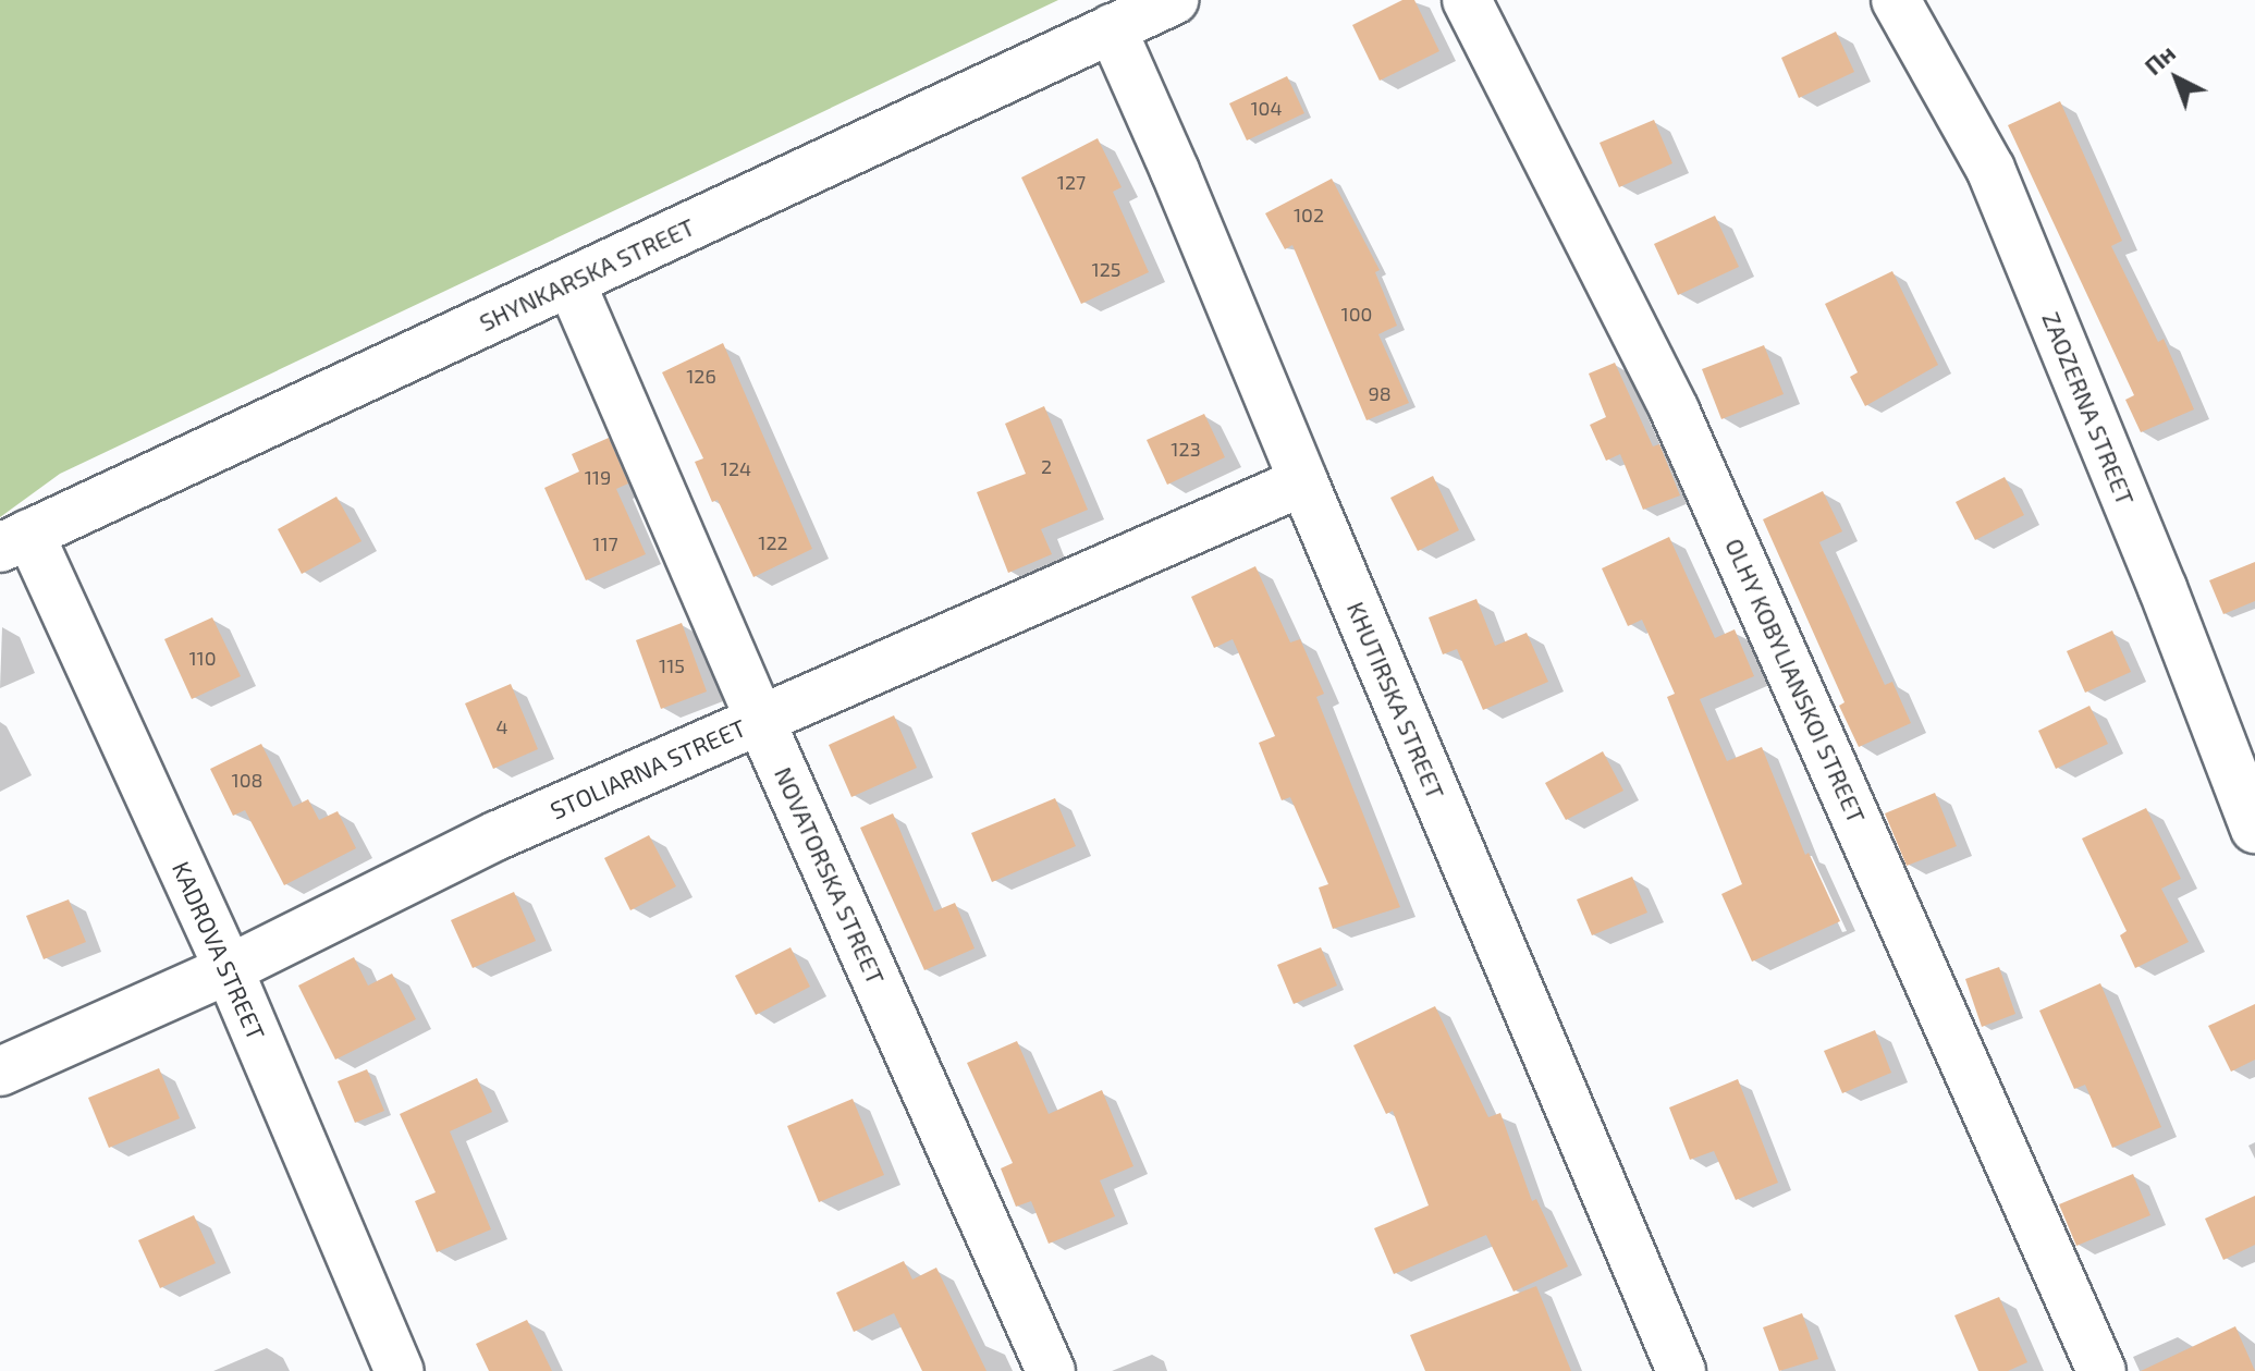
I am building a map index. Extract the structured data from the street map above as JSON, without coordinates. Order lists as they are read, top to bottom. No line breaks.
{"streets":{"street":["SHYNKARSKA STREET","ZAOZERNA STREET","OLHY KOBYLIANSKOI STREET","KHUTIRSKA STREET","STOLIARNA STREET","NOVATORSKA STREET","KADROVA STREET"]},"crossings":[["SHYNKARSKA STREET","KHUTIRSKA STREET"],["SHYNKARSKA STREET","NOVATORSKA STREET"],["SHYNKARSKA STREET","KADROVA STREET"],["KHUTIRSKA STREET","STOLIARNA STREET"],["STOLIARNA STREET","NOVATORSKA STREET"],["STOLIARNA STREET","KADROVA STREET"]],"house_numbers":["104","127","102","125","100","126","98","123","2","124","119","122","117","110","115","4","108"],"north":"top left"}
